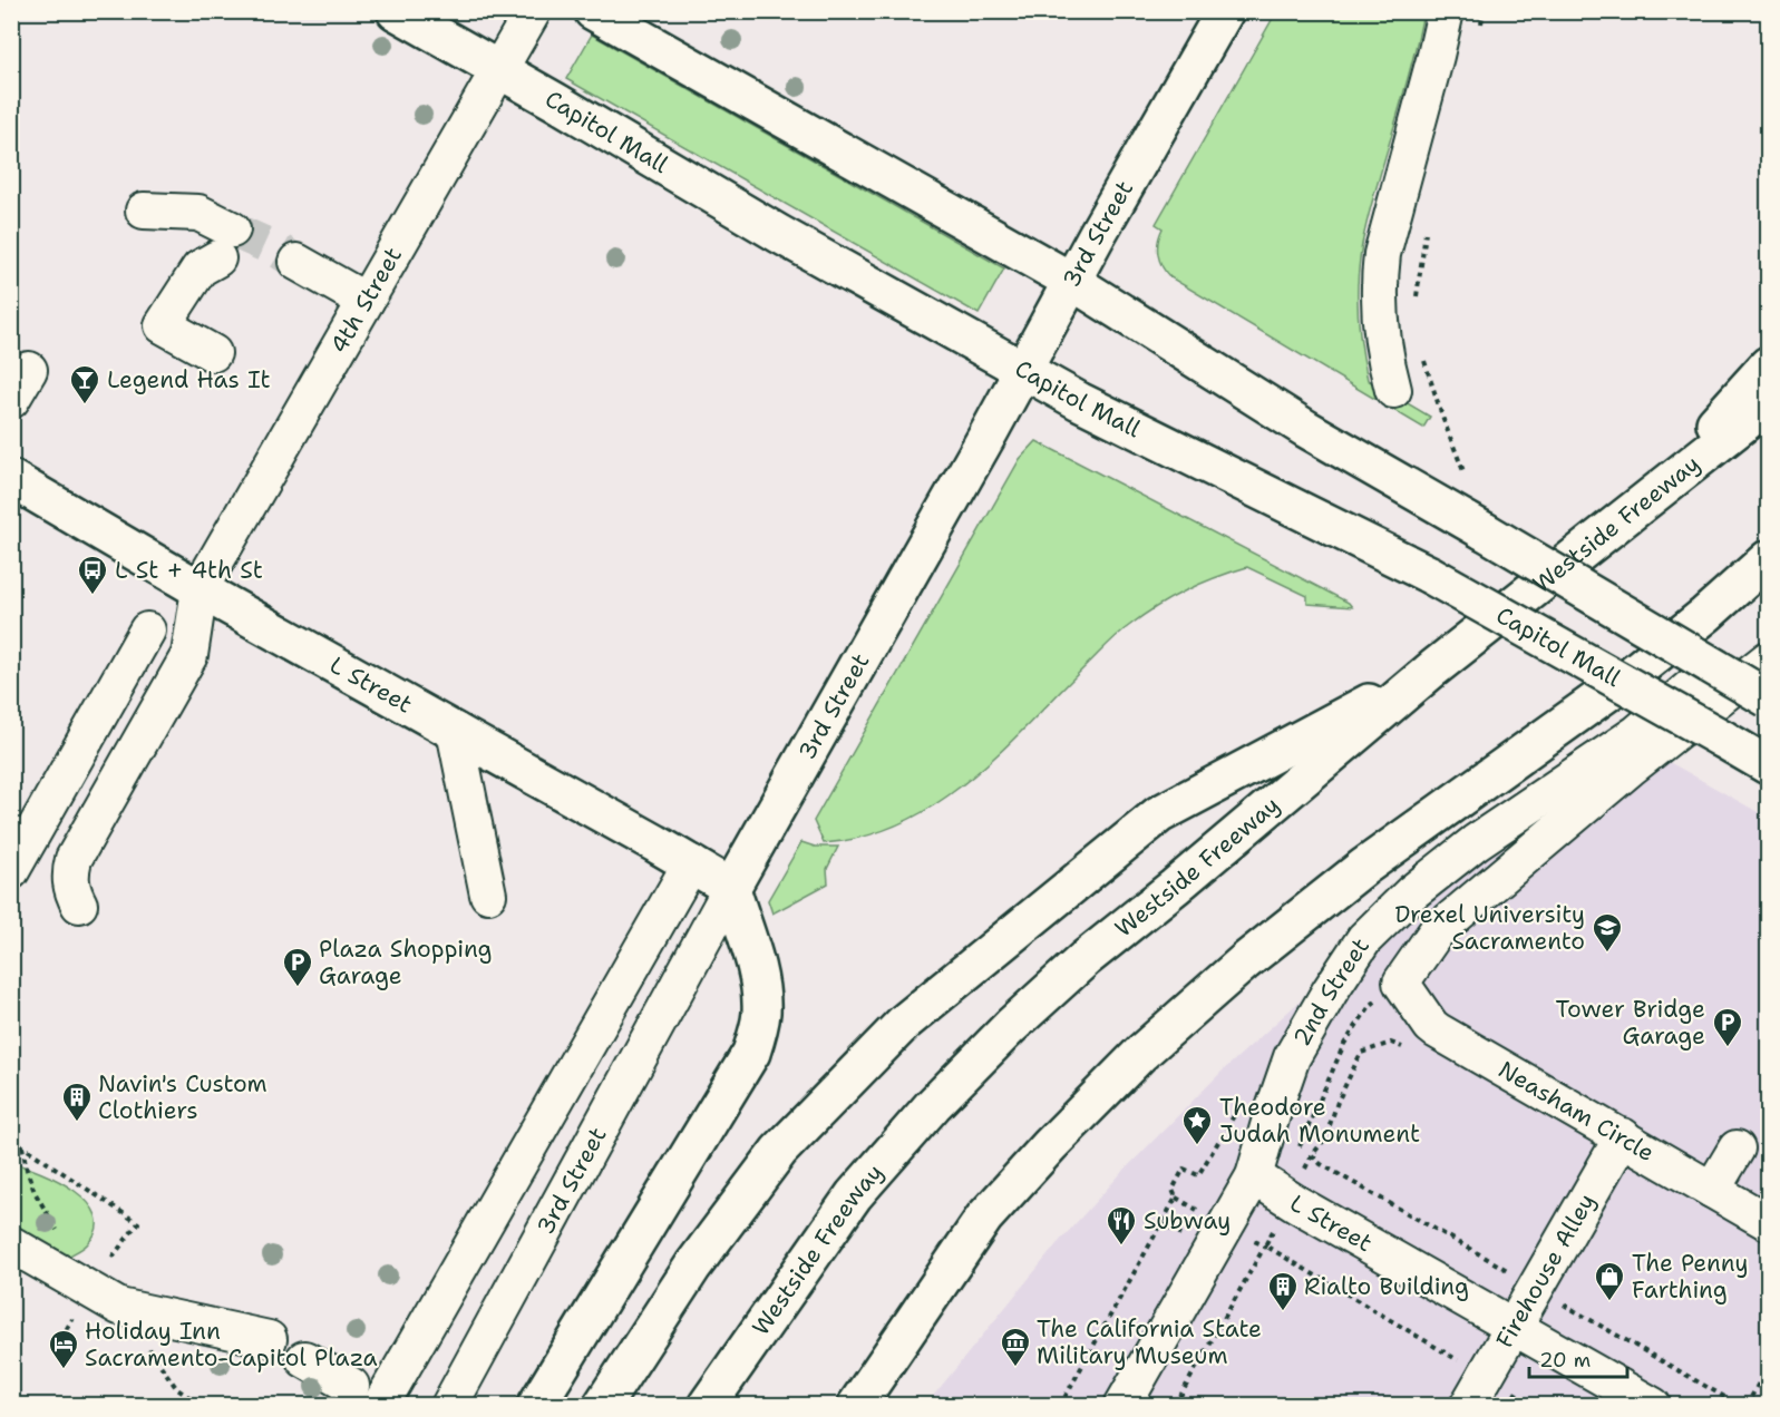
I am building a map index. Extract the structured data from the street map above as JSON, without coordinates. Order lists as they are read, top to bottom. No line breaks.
{"streets":{"main road":["Capitol Mall","3rd Street","Westside Freeway","L Street"],"street":["4th Street","2nd Street","Neasham Circle","Firehouse Alley"]},"crossings":[["Capitol Mall","3rd Street"],["Capitol Mall","4th Street"],["Capitol Mall","2nd Street"],["3rd Street","L Street"],["4th Street","L Street"],["L Street","2nd Street"],["L Street","Firehouse Alley"],["Neasham Circle","Firehouse Alley"]],"places":{"bar":["Legend Has It"],"bus stop":["L St + 4th St"],"school or university":["Drexel University Sacramento"],"parking":["Plaza Shopping Garage","Tower Bridge Garage"],"building":["Navin's Custom Clothiers","Rialto Building"],"place":["Theodore Judah Monument"],"restaurant":["Subway"],"shop":["The Penny Farthing"],"museum":["The California State Military Museum"],"hotel":["Holiday Inn Sacramento-Capitol Plaza"]},"scale_bar":"20 m"}
